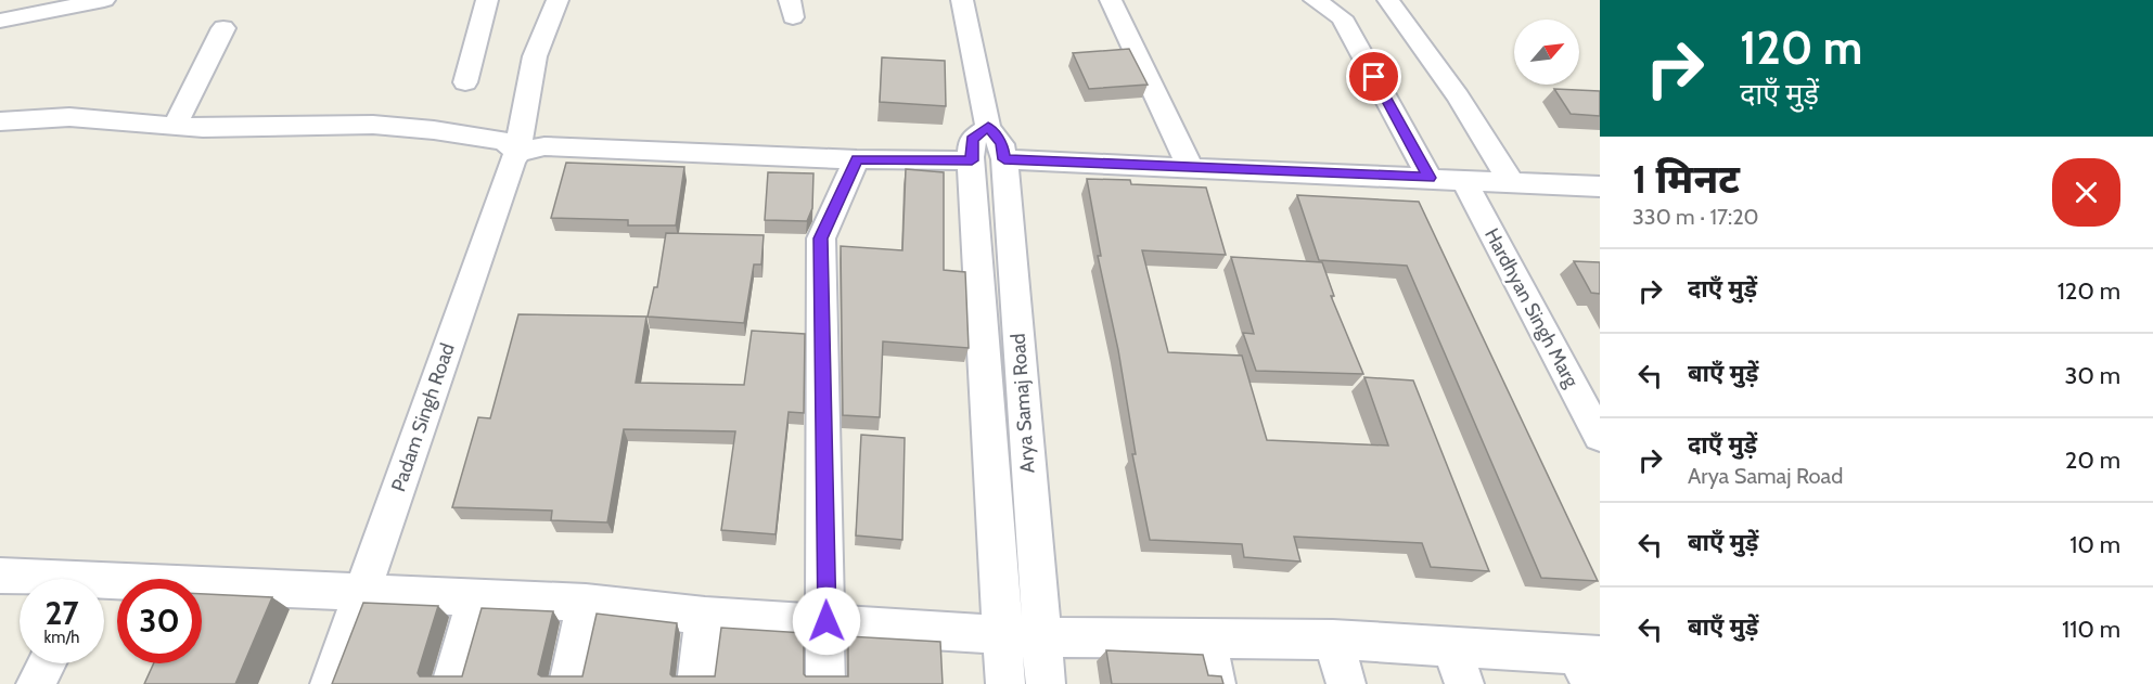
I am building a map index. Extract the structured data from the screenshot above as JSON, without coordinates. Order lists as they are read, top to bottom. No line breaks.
{"streets":{"street":["Hardhyan Singh Marg","Arya Samaj Road","Padam Singh Road"]},"north":"top right","page":{"turn":["120 m","दाएँ मुड़ें"],"heading":["1 मिनट","330 m · 17:20"],"list":[{"name":"दाएँ मुड़ें","value":"120 m"},{"name":"बाएँ मुड़ें","value":"30 m"},{"name":"दाएँ मुड़ें","note":"Arya Samaj Road","value":"20 m"},{"name":"बाएँ मुड़ें","value":"10 m"},{"name":"बाएँ मुड़ें","value":"110 m"}],"speed":"27 km/h","limit":"30"}}
